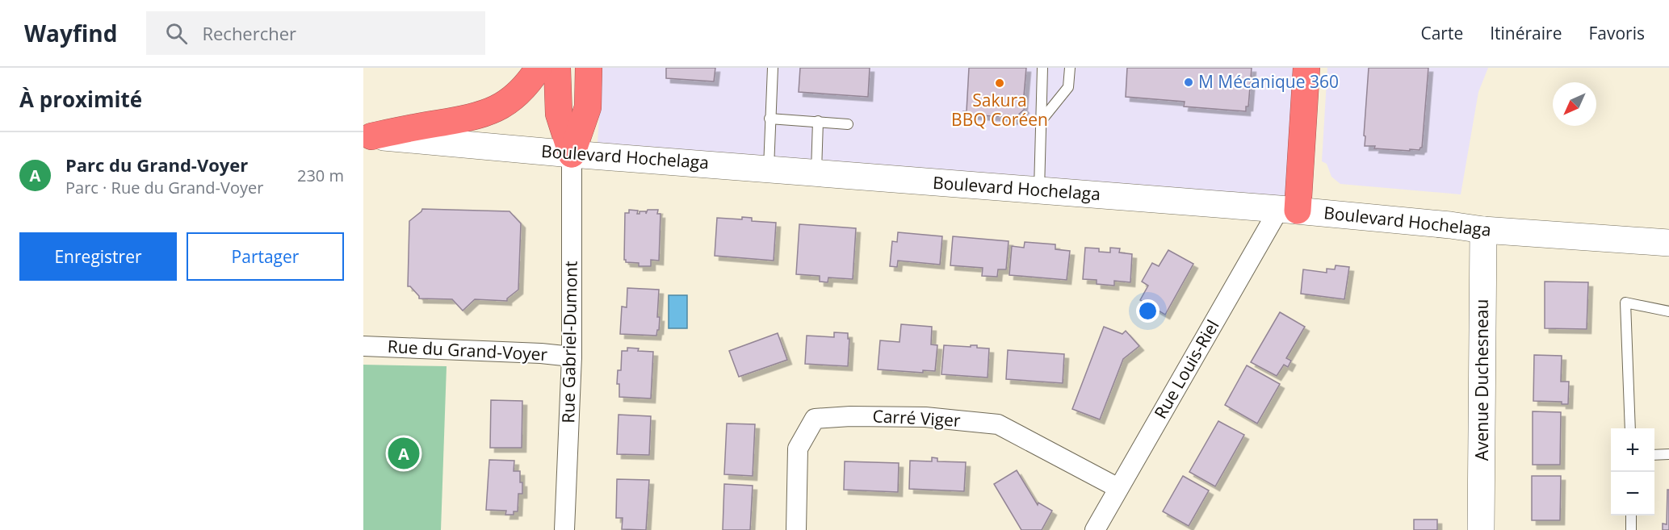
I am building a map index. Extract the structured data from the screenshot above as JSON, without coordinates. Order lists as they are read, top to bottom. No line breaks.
{"streets":{"highway":["Rue Louis-Riel"],"main road":["Boulevard Hochelaga","Avenue Duchesneau"],"street":["Rue Gabriel-Dumont","Rue du Grand-Voyer","Carré Viger"]},"crossings":[["Boulevard Hochelaga","Rue Gabriel-Dumont"],["Boulevard Hochelaga","Rue Louis-Riel"],["Boulevard Hochelaga","Avenue Duchesneau"],["Rue Gabriel-Dumont","Rue du Grand-Voyer"],["Rue Louis-Riel","Carré Viger"]],"places":["M Mécanique 360","Sakura BBQ Coréen"],"north":"bottom left","page":{"header":"Wayfind","search":"Rechercher","nav":["Carte","Itinéraire","Favoris"],"heading":"À proximité","list":[{"mark":"A","name":"Parc du Grand-Voyer","note":"Parc · Rue du Grand-Voyer","value":"230 m"}],"buttons":["Enregistrer","Partager"],"map_buttons":["+","−"],"pins":"A"}}
